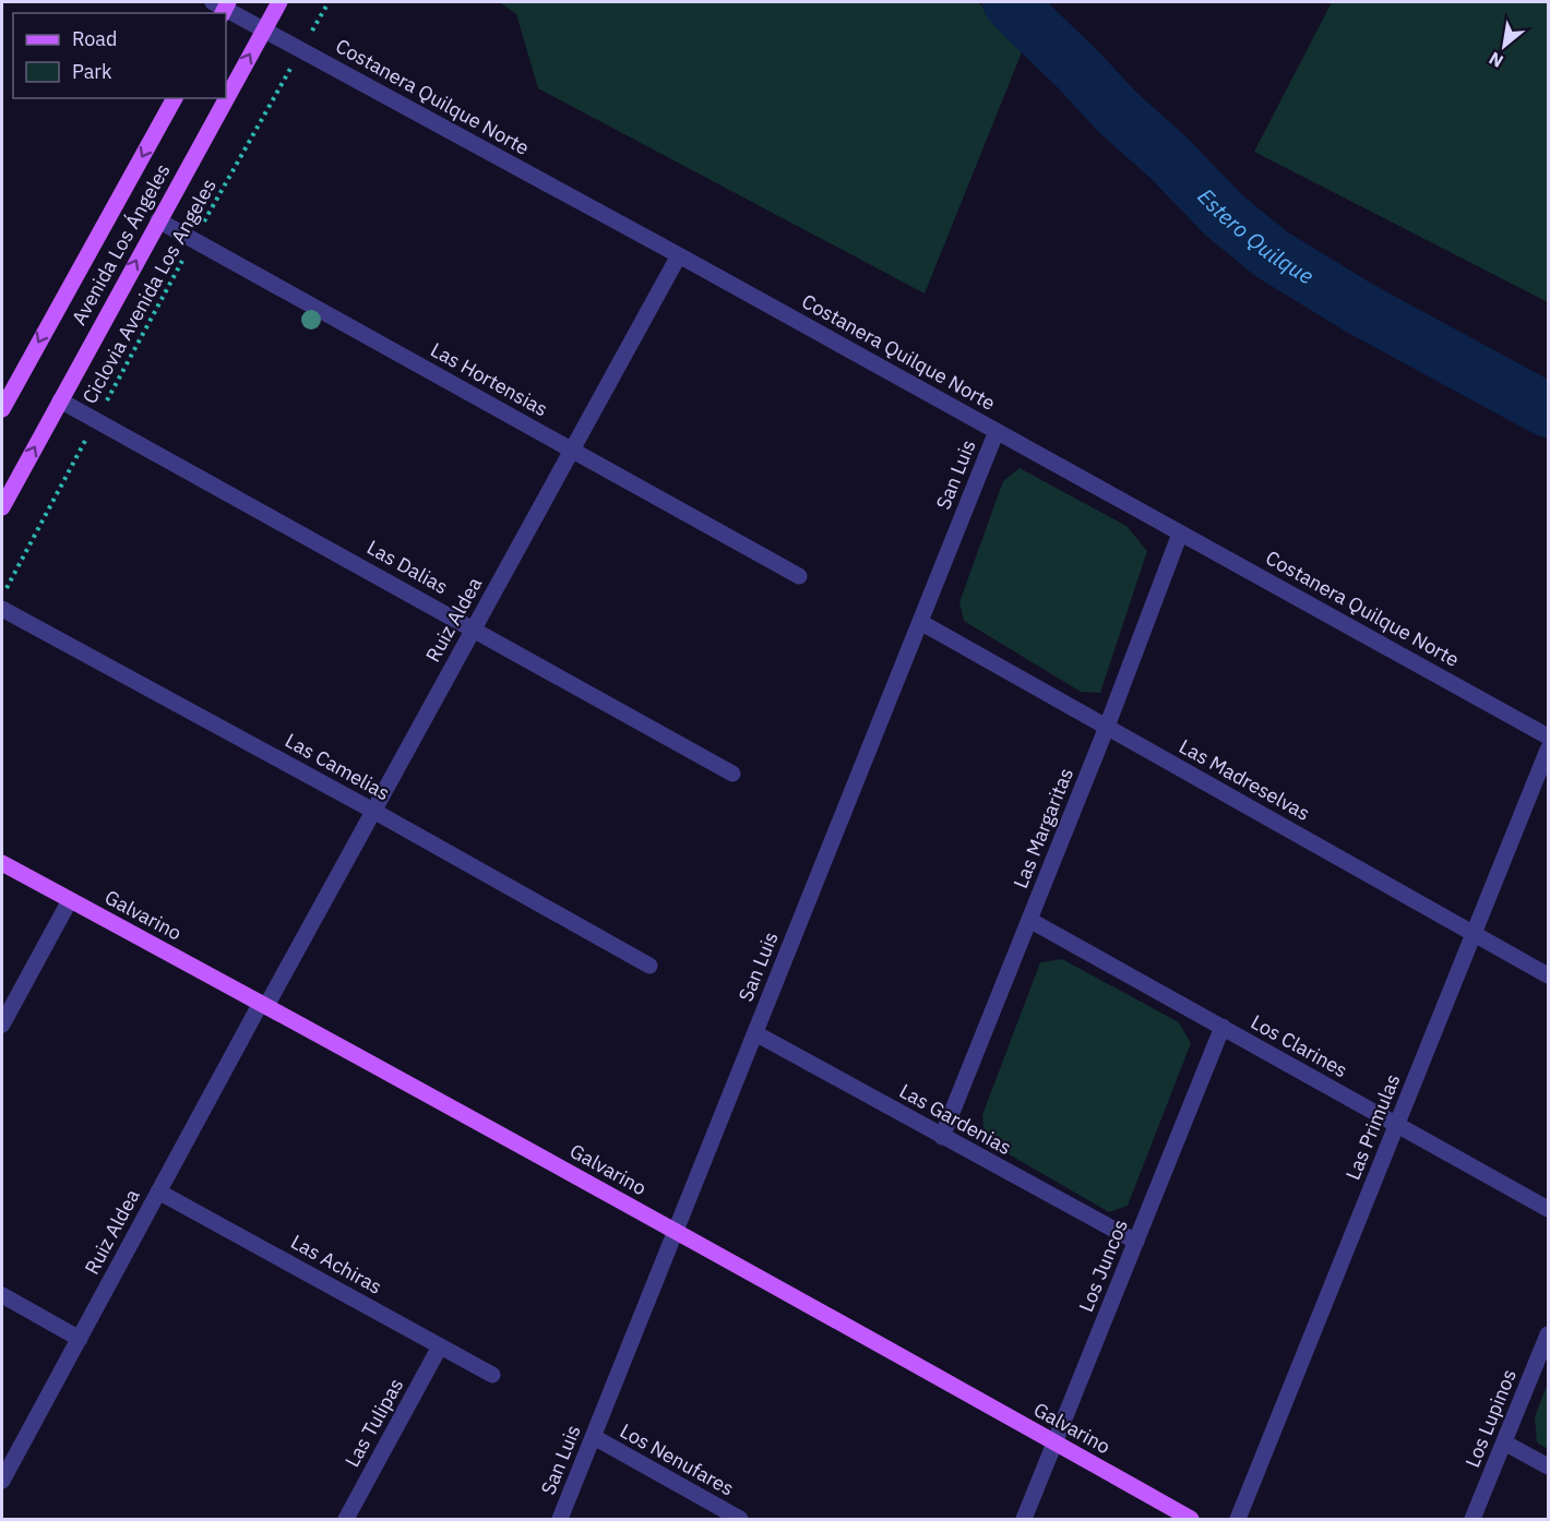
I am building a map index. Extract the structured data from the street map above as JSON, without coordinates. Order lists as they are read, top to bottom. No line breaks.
{"streets":{"main road":["Avenida Los Ángeles","Galvarino"],"street":["Costanera Quilque Norte","Las Hortensias","San Luis","Las Dalias","Ruiz Aldea","Las Camelias","Las Madreselvas","Las Margaritas","Los Clarines","Las Gardenias","Las Primulas","Las Achiras","Los Juncos","Los Lupinos","Las Tulipas","Los Nenufares"],"path":["Ciclovia Avenida Los Angeles"]},"crossings":[["Costanera Quilque Norte","Avenida Los Ángeles"],["Costanera Quilque Norte","Ciclovia Avenida Los Angeles"],["Costanera Quilque Norte","San Luis"],["Costanera Quilque Norte","Ruiz Aldea"],["Costanera Quilque Norte","Las Margaritas"],["Avenida Los Ángeles","Las Hortensias"],["Avenida Los Ángeles","Las Dalias"],["Ciclovia Avenida Los Angeles","Las Hortensias"],["Ciclovia Avenida Los Angeles","Las Dalias"],["Las Hortensias","Ruiz Aldea"],["San Luis","Las Madreselvas"],["San Luis","Galvarino"],["San Luis","Las Gardenias"],["San Luis","Los Nenufares"],["Las Dalias","Ruiz Aldea"],["Ruiz Aldea","Las Camelias"],["Ruiz Aldea","Galvarino"],["Ruiz Aldea","Las Achiras"],["Las Madreselvas","Las Margaritas"],["Las Madreselvas","Las Primulas"],["Las Margaritas","Los Clarines"],["Las Margaritas","Las Gardenias"],["Galvarino","Los Juncos"],["Los Clarines","Las Primulas"],["Los Clarines","Los Juncos"],["Las Gardenias","Los Juncos"],["Las Achiras","Las Tulipas"]],"water":["Estero Quilque"],"legend":["Road","Park"],"north":"bottom left"}
